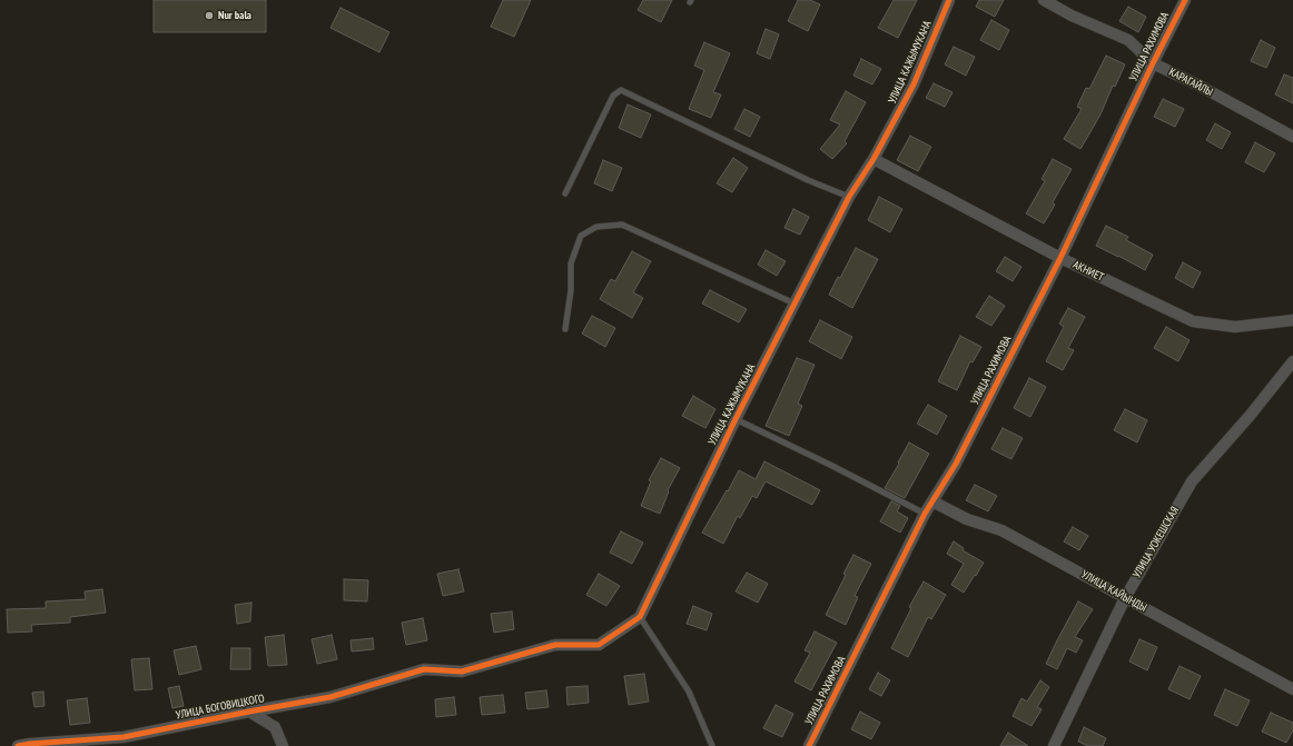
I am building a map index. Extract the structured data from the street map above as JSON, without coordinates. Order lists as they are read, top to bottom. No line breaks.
{"streets":{"street":["УЛИЦА РАХИМОВА","УЛИЦА КАЖЫМУКАНА","КАРАГАЙЛЫ","АКНИЕТ","УЛИЦА УОКЕШСКАЯ","УЛИЦА КАЙЫНДЫ","УЛИЦА БОГОВИЦКОГО"]},"crossings":[["УЛИЦА РАХИМОВА","КАРАГАЙЛЫ"],["УЛИЦА РАХИМОВА","АКНИЕТ"],["УЛИЦА РАХИМОВА","УЛИЦА КАЙЫНДЫ"],["УЛИЦА КАЖЫМУКАНА","АКНИЕТ"],["УЛИЦА КАЖЫМУКАНА","УЛИЦА БОГОВИЦКОГО"],["УЛИЦА УОКЕШСКАЯ","УЛИЦА КАЙЫНДЫ"]],"places":["Nur bala"]}
